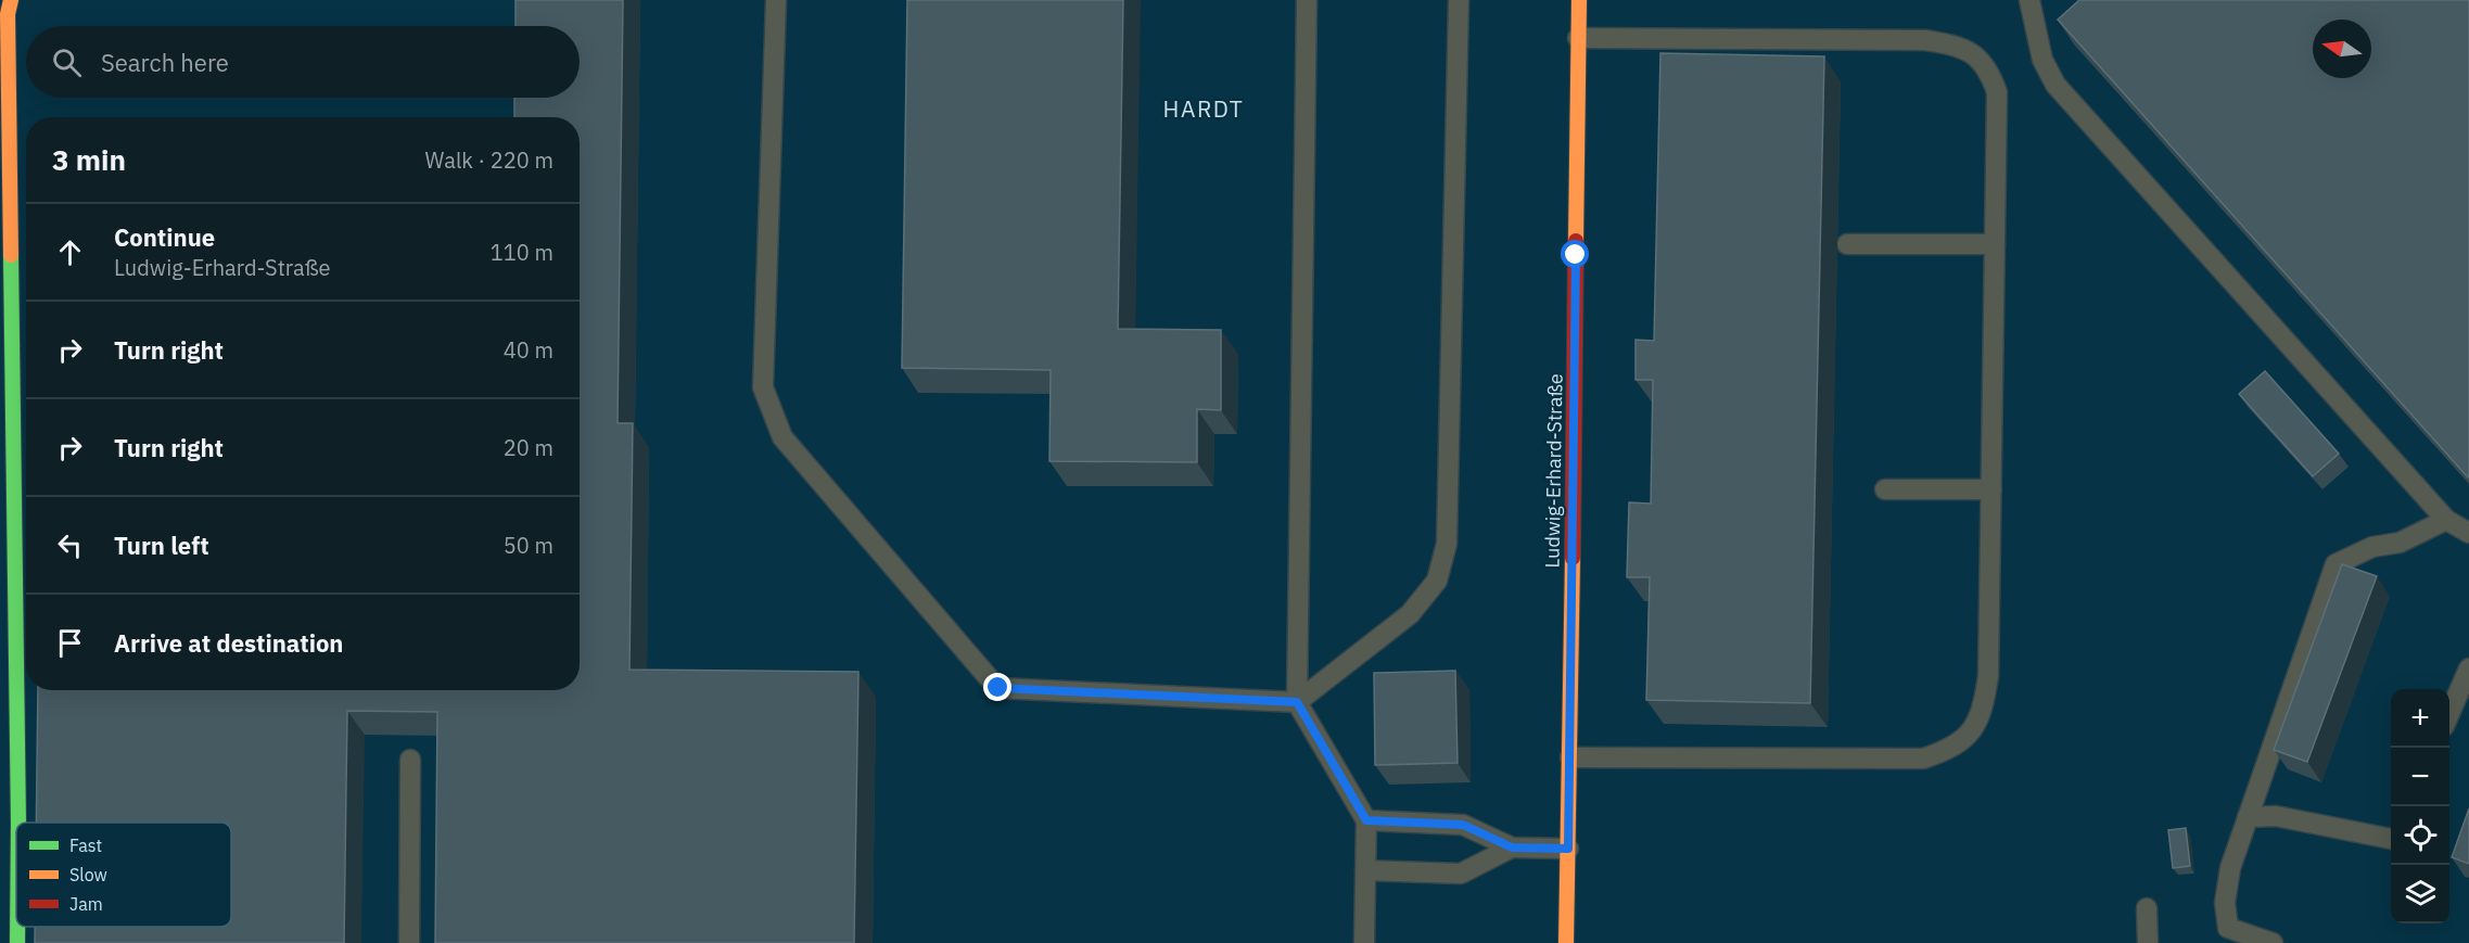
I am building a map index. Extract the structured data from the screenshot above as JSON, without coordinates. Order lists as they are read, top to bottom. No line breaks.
{"streets":{"street":["Ludwig-Erhard-Straße"]},"districts":["HARDT"],"legend":["Fast","Slow","Jam"],"north":"left","page":{"search":"Search here","heading":["3 min","Walk · 220 m"],"list":[["Continue","Ludwig-Erhard-Straße","110 m"],["Turn right","40 m"],["Turn right","20 m"],["Turn left","50 m"],"Arrive at destination"],"map_buttons":["+","−"]}}
